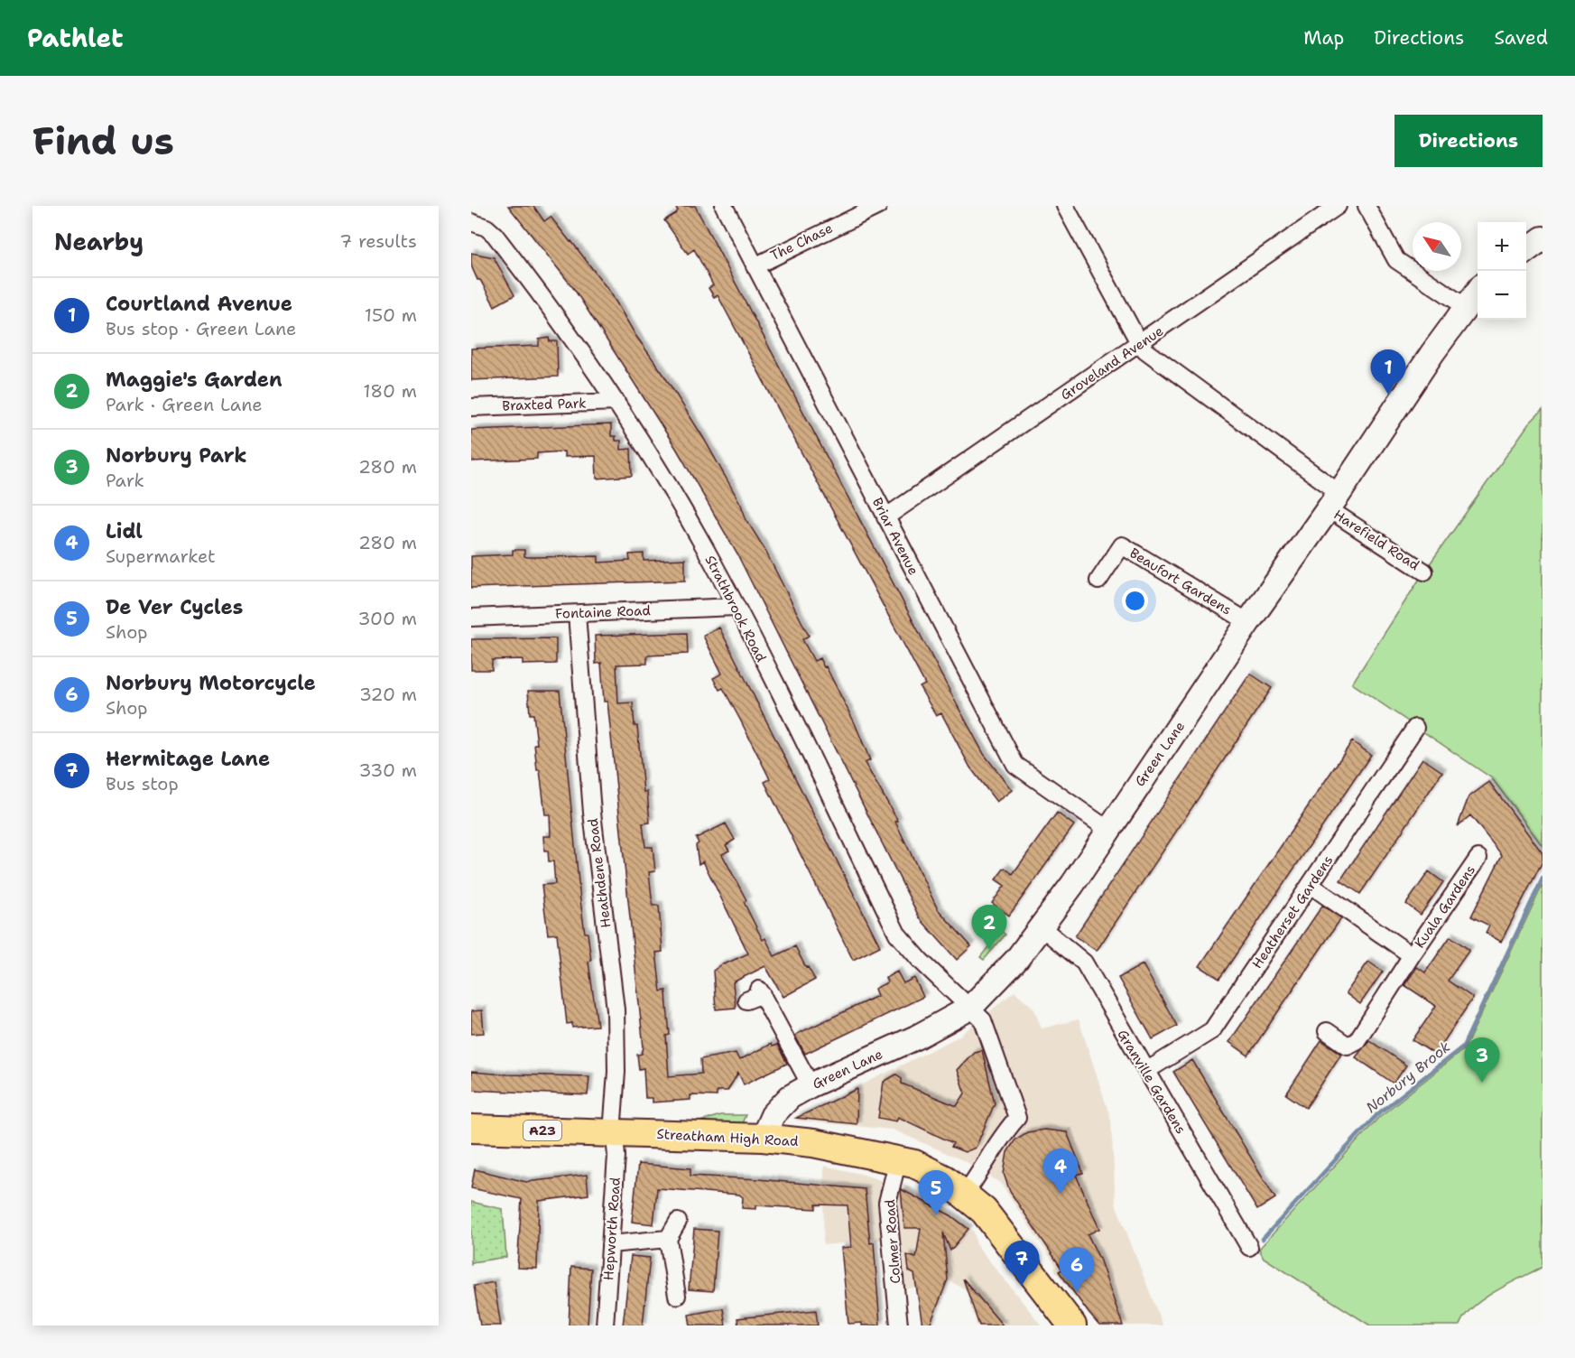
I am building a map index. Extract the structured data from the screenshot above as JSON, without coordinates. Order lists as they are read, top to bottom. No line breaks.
{"streets":{"highway":["A23","Streatham High Road"],"main road":["Green Lane"],"street":["The Chase","Groveland Avenue","Braxted Park","Briar Avenue","Harefield Road","Beaufort Gardens","Strathbrook Road","Fontaine Road","Heathdene Road","Kuala Gardens","Heatherset Gardens","Granville Gardens","Hepworth Road","Colmer Road"]},"crossings":[["The Chase","Briar Avenue"],["Groveland Avenue","Briar Avenue"],["Groveland Avenue","Harefield Road"],["Braxted Park","Strathbrook Road"],["Briar Avenue","Green Lane"],["Harefield Road","Green Lane"],["Beaufort Gardens","Green Lane"],["Strathbrook Road","Fontaine Road"],["Strathbrook Road","Green Lane"],["Strathbrook Road","Streatham High Road"],["Fontaine Road","Heathdene Road"],["Green Lane","Granville Gardens"],["Green Lane","Streatham High Road"],["Heathdene Road","Streatham High Road"],["Heathdene Road","Hepworth Road"],["Kuala Gardens","Heatherset Gardens"],["Heatherset Gardens","Granville Gardens"],["Streatham High Road","Hepworth Road"],["Streatham High Road","Colmer Road"]],"water":["Norbury Brook"],"north":"top left","page":{"header":"Pathlet","nav":["Map","Directions","Saved"],"buttons":"Directions","title":"Find us","heading":["Nearby","7 results"],"map_buttons":["+","−"],"list":[{"mark":"1","name":"Courtland Avenue","note":"Bus stop · Green Lane","value":"150 m"},{"mark":"2","name":"Maggie's Garden","note":"Park · Green Lane","value":"180 m"},{"mark":"3","name":"Norbury Park","note":"Park","value":"280 m"},{"mark":"4","name":"Lidl","note":"Supermarket","value":"280 m"},{"mark":"5","name":"De Ver Cycles","note":"Shop","value":"300 m"},{"mark":"6","name":"Norbury Motorcycle","note":"Shop","value":"320 m"},{"mark":"7","name":"Hermitage Lane","note":"Bus stop","value":"330 m"}],"pins":["1","2","3","4","5","7","6"]}}
